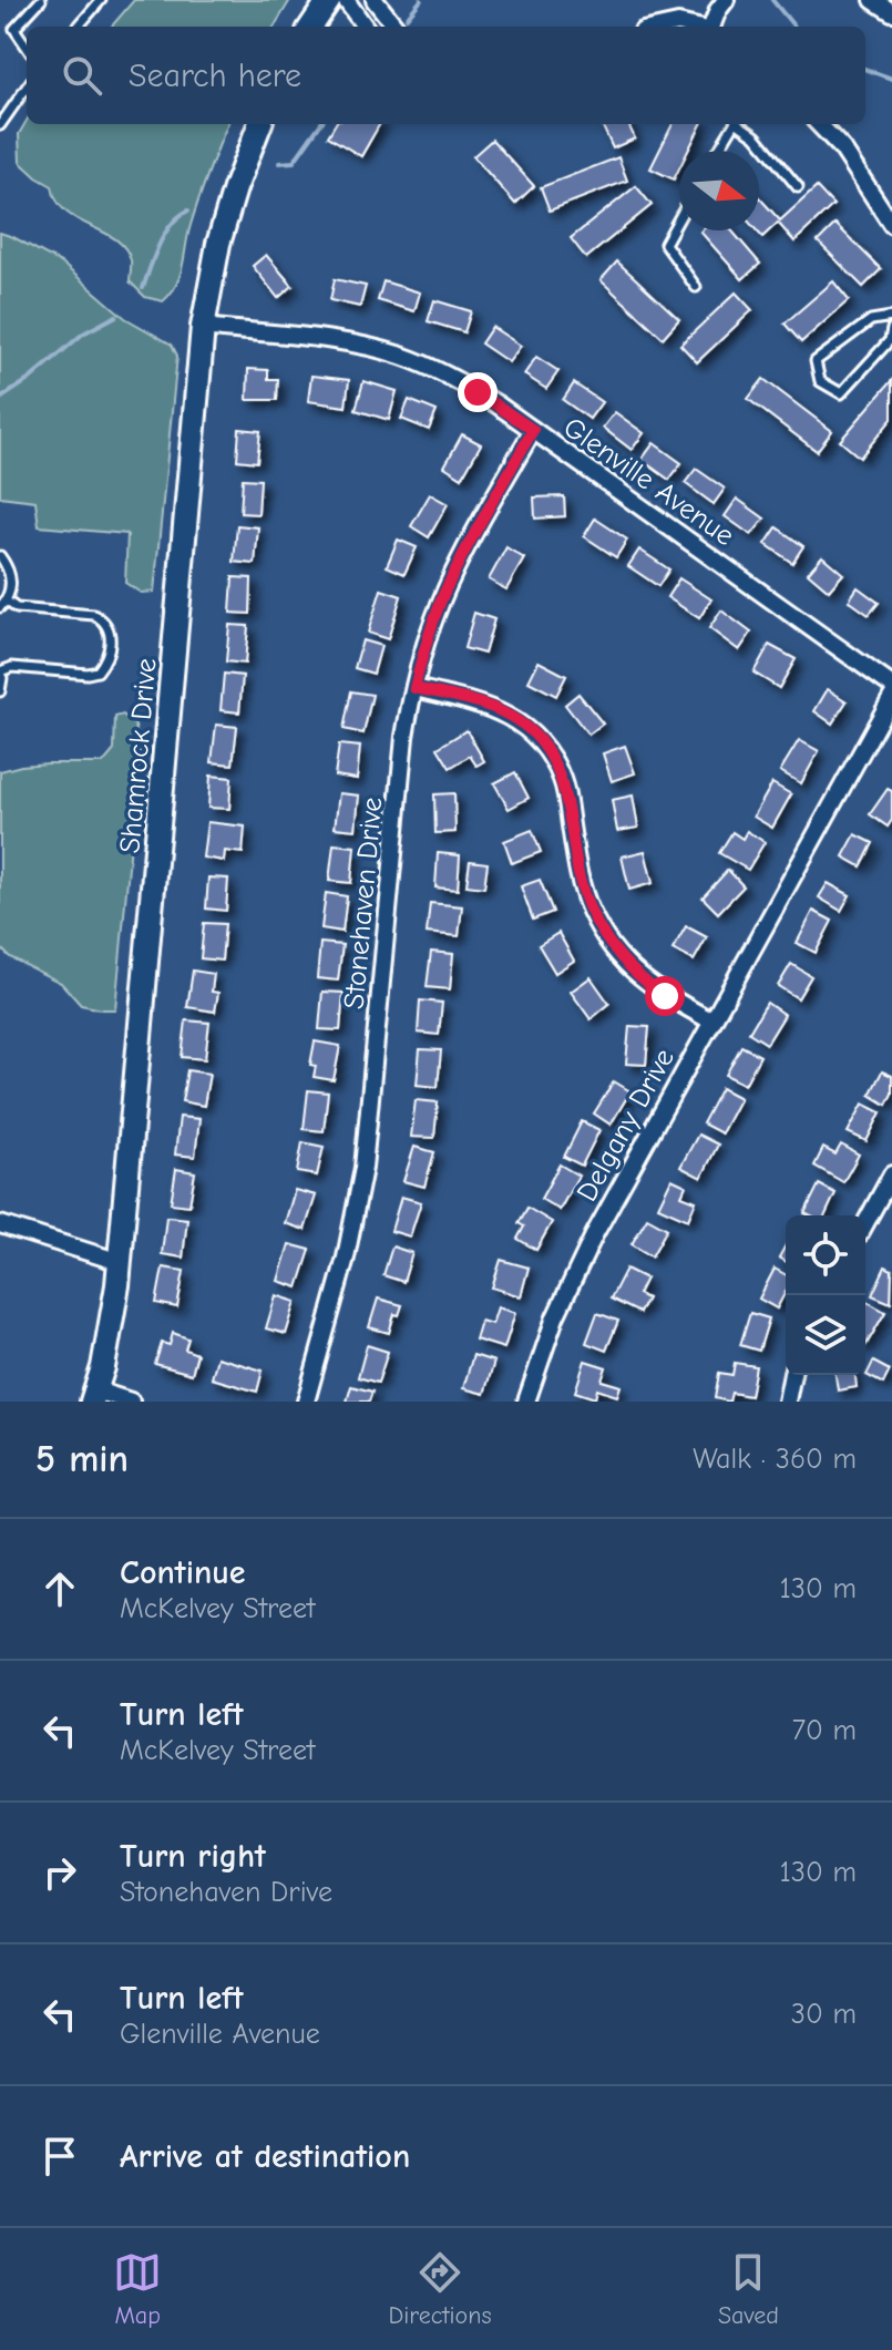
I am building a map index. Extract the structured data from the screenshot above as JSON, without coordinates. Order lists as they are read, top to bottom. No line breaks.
{"streets":{"street":["Glenville Avenue","Shamrock Drive","Stonehaven Drive","Delgany Drive"]},"crossings":[["Glenville Avenue","Shamrock Drive"],["Glenville Avenue","Stonehaven Drive"]],"north":"right","page":{"search":"Search here","heading":["5 min","Walk · 360 m"],"list":[["Continue","McKelvey Street","130 m"],["Turn left","McKelvey Street","70 m"],["Turn right","Stonehaven Drive","130 m"],["Turn left","Glenville Avenue","30 m"],"Arrive at destination"],"nav":["Map","Directions","Saved"]}}
